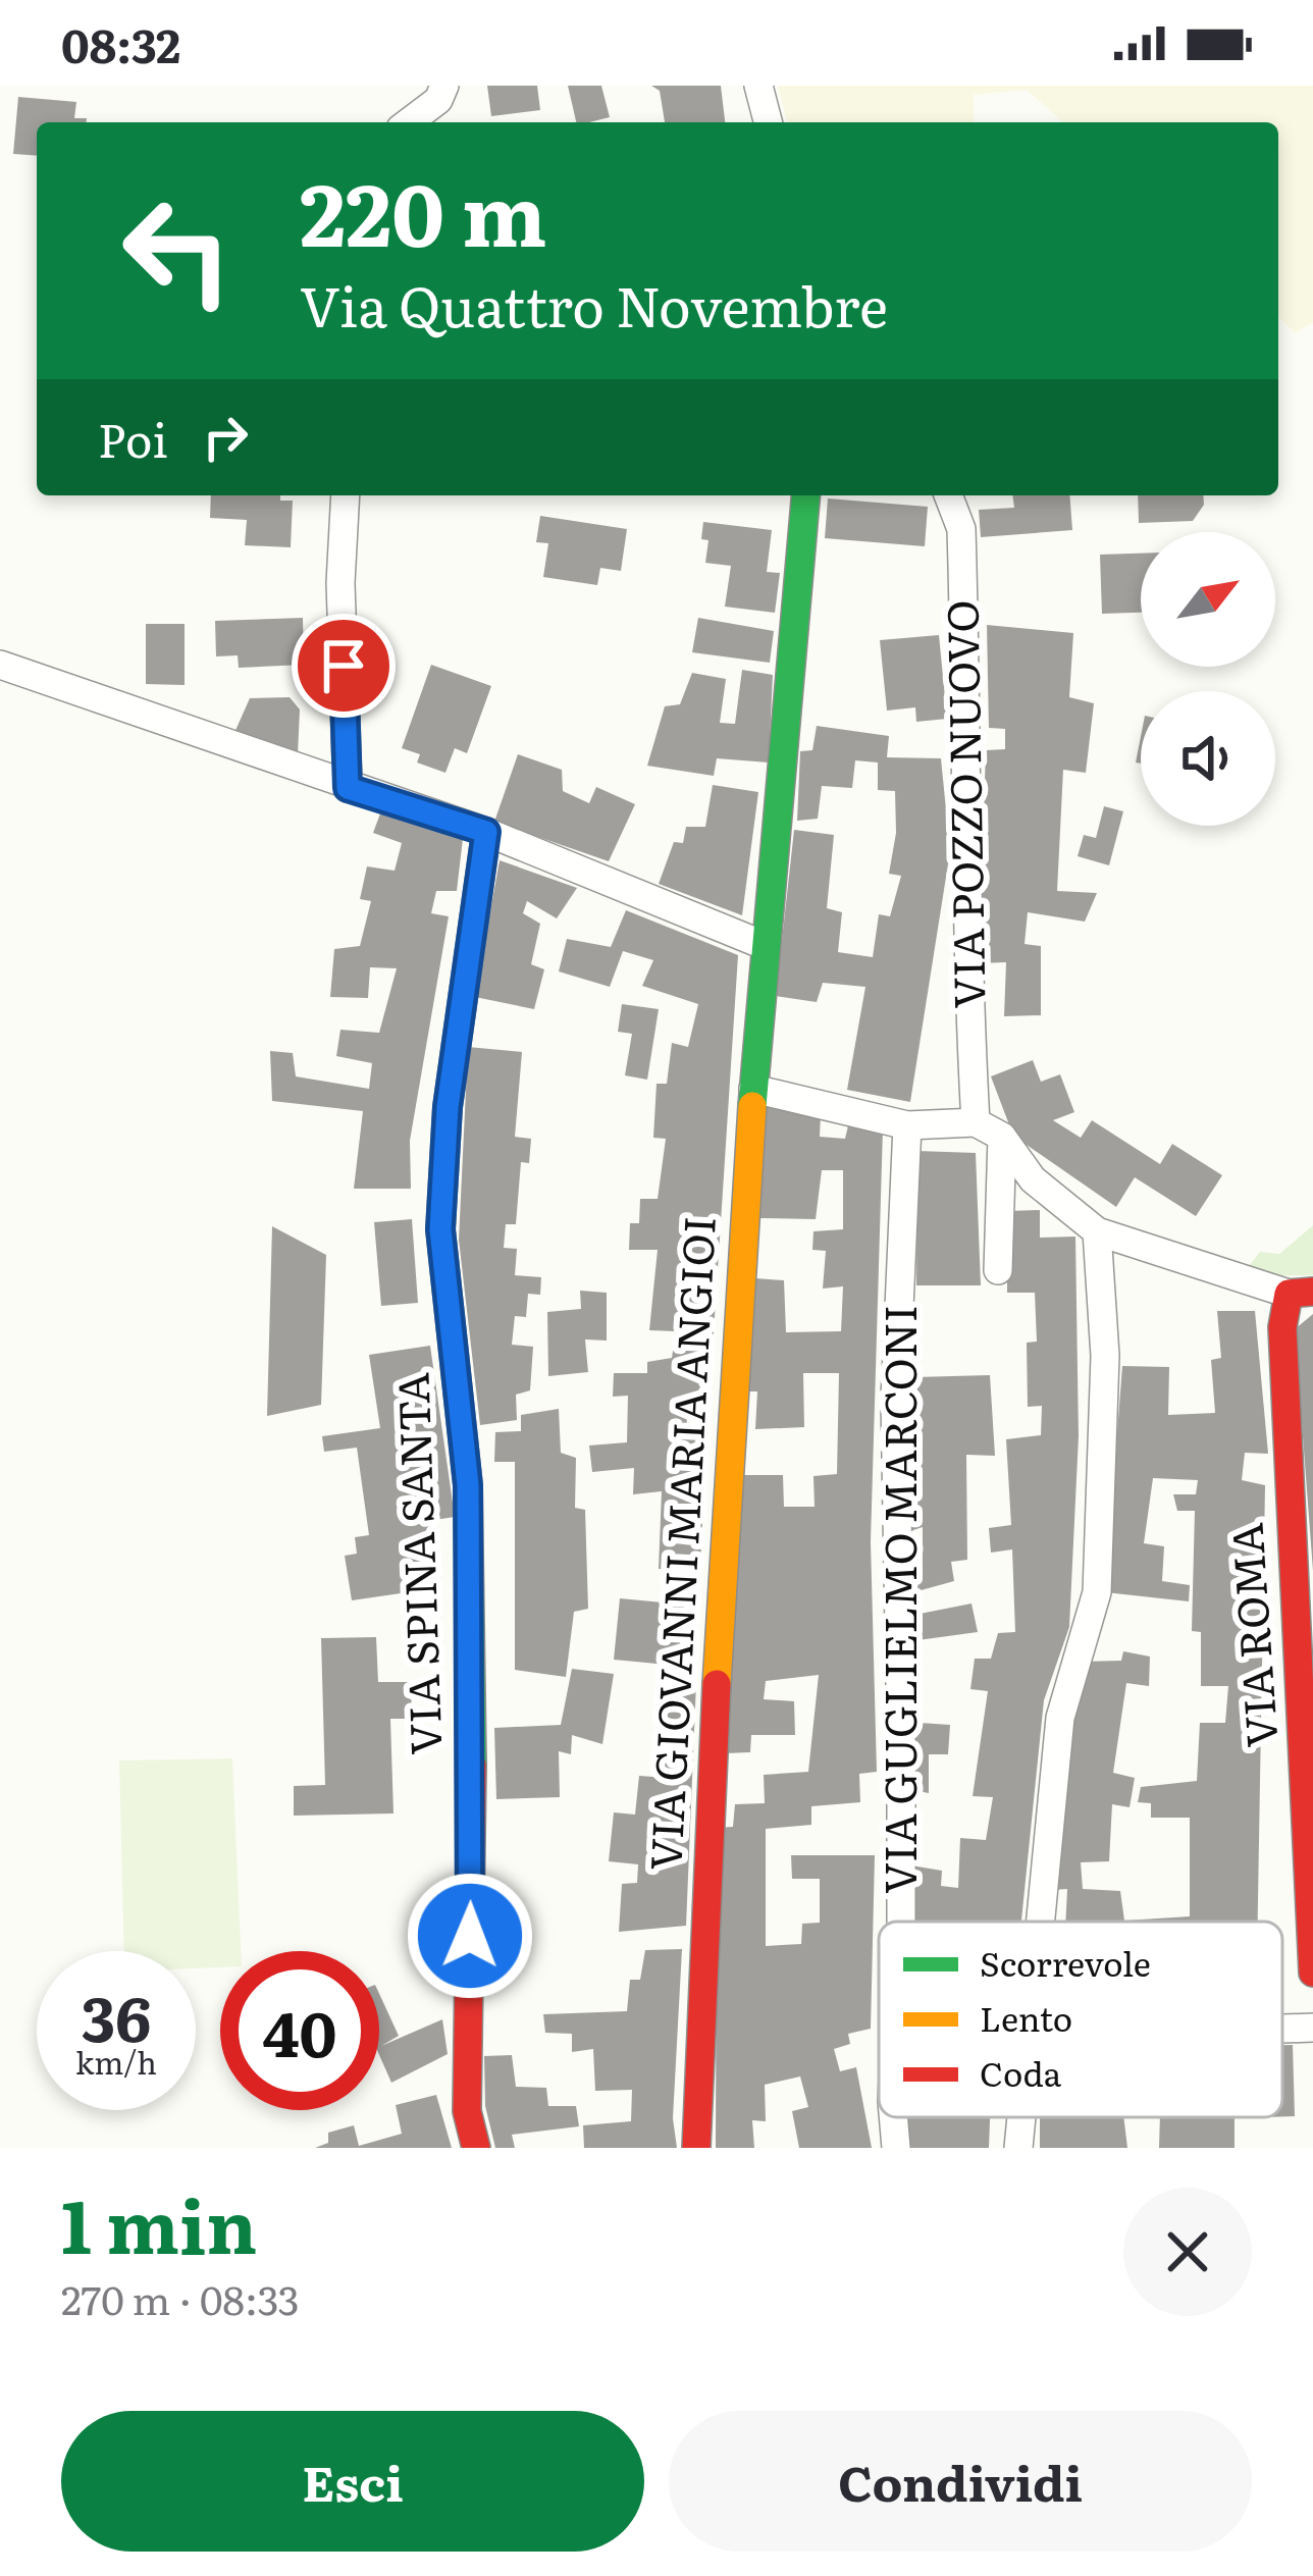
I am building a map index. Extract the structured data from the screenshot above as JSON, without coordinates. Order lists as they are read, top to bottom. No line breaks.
{"streets":{"street":["VIA POZZO NUOVO","VIA GIOVANNI MARIA ANGIOI","VIA SPINA SANTA","VIA GUGLIELMO MARCONI","VIA ROMA"]},"legend":["Scorrevole","Lento","Coda"],"north":"top right","page":{"status":"08:32","turn":["220 m","Via Quattro Novembre"],"then":"Poi","speed":"36 km/h","limit":"40","heading":["1 min","270 m · 08:33"],"buttons":["Esci","Condividi"]}}
